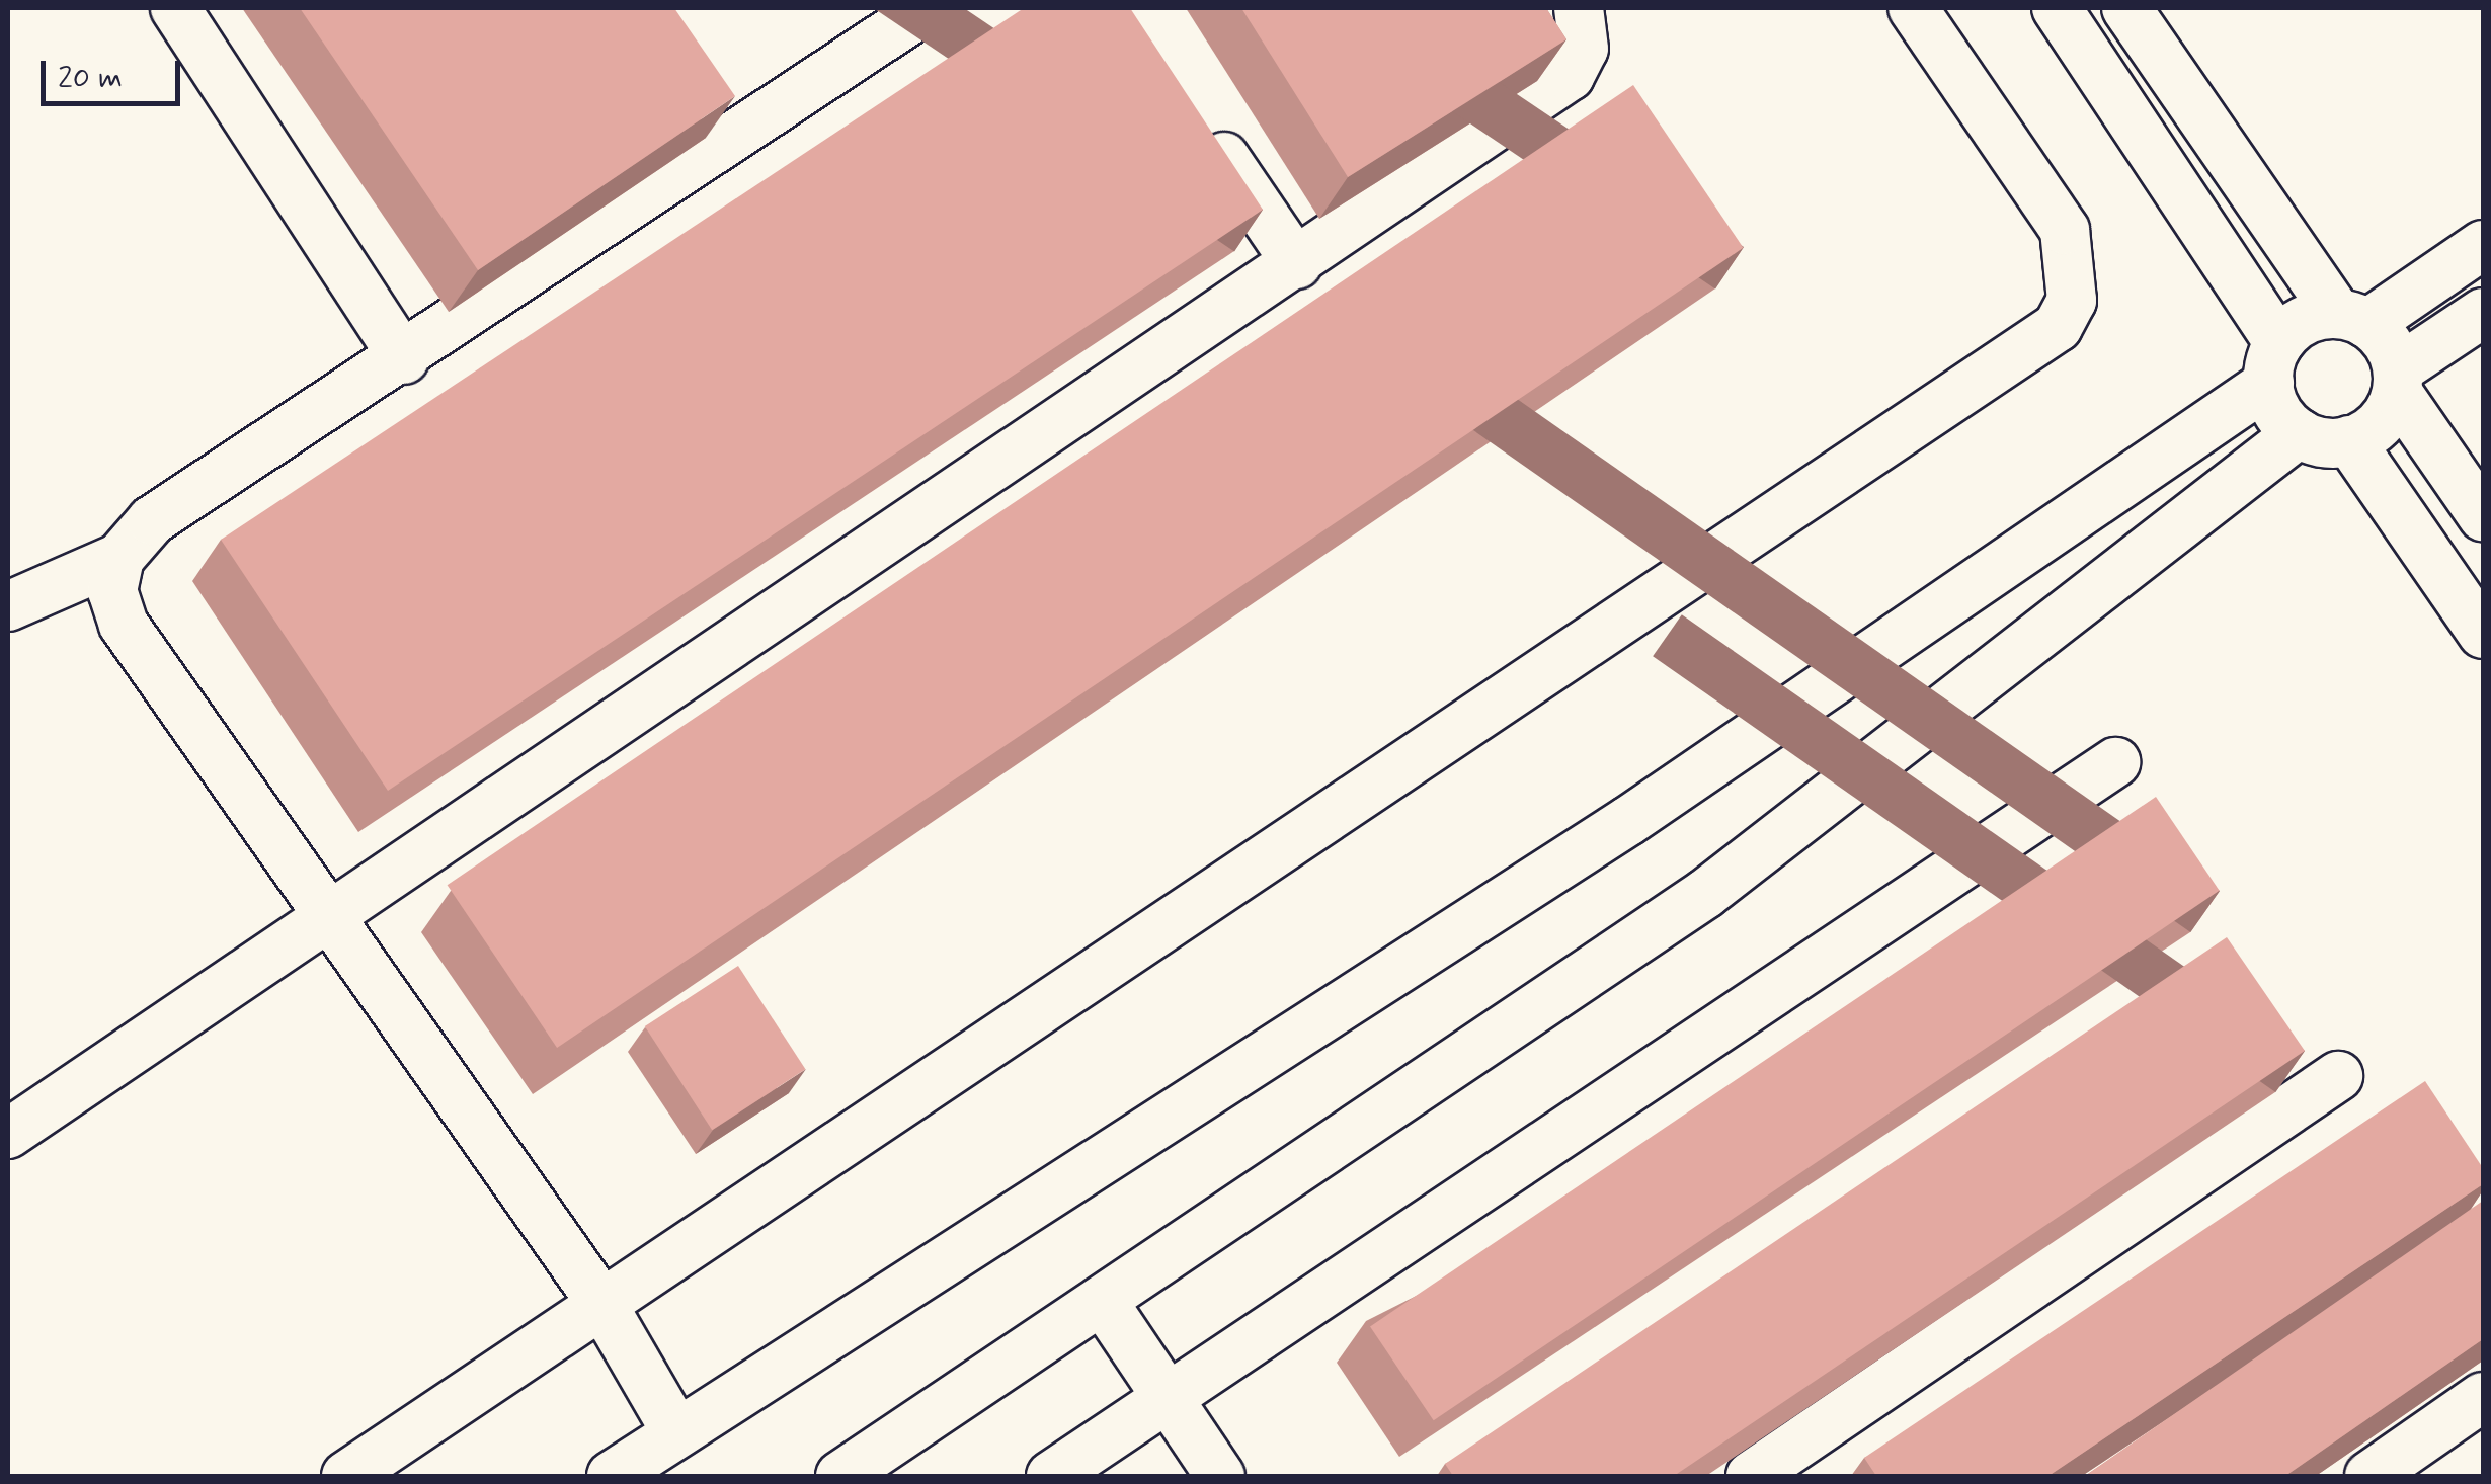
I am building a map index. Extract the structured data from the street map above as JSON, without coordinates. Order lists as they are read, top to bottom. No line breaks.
{"scale_bar":"20 m"}
